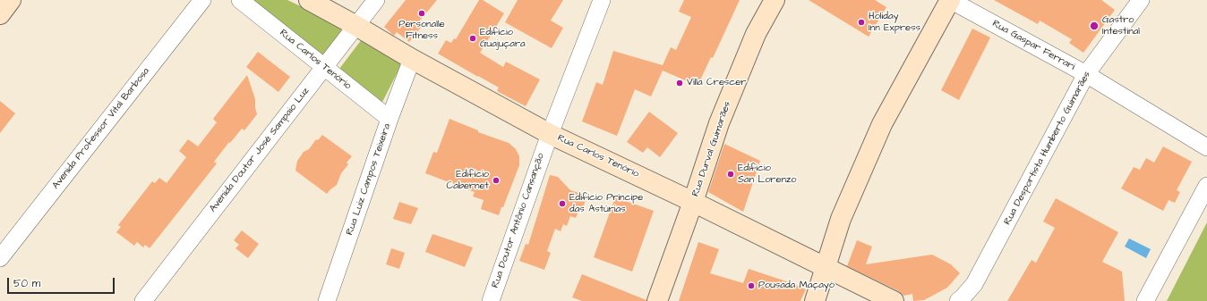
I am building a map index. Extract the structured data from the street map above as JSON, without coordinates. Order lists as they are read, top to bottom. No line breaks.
{"streets":{"street":["Rua Gaspar Ferrari","Rua Carlos Tenório","Avenida Professor Vital Barbosa","Rua Desportista Humberto Guimarães","Rua Durval Guimarães","Avenida Doutor José Sampaio Luz","Rua Luiz Campos Teixeira","Rua Doutor Antônio Cansanção"]},"crossings":[["Rua Gaspar Ferrari","Rua Desportista Humberto Guimarães"],["Rua Carlos Tenório","Rua Durval Guimarães"],["Rua Carlos Tenório","Avenida Doutor José Sampaio Luz"],["Rua Carlos Tenório","Rua Luiz Campos Teixeira"],["Rua Carlos Tenório","Rua Doutor Antônio Cansanção"]],"places":["Personalle Fitness","Holiday Inn Express","Gastro Intestinal","Edifício Guajuçara","Villa Crescer","Edificio San Lorenzo","Edifício Cabernet","Edifício Príncipe das Astúrias","Pousada Maçayó"],"scale_bar":"50 m"}
